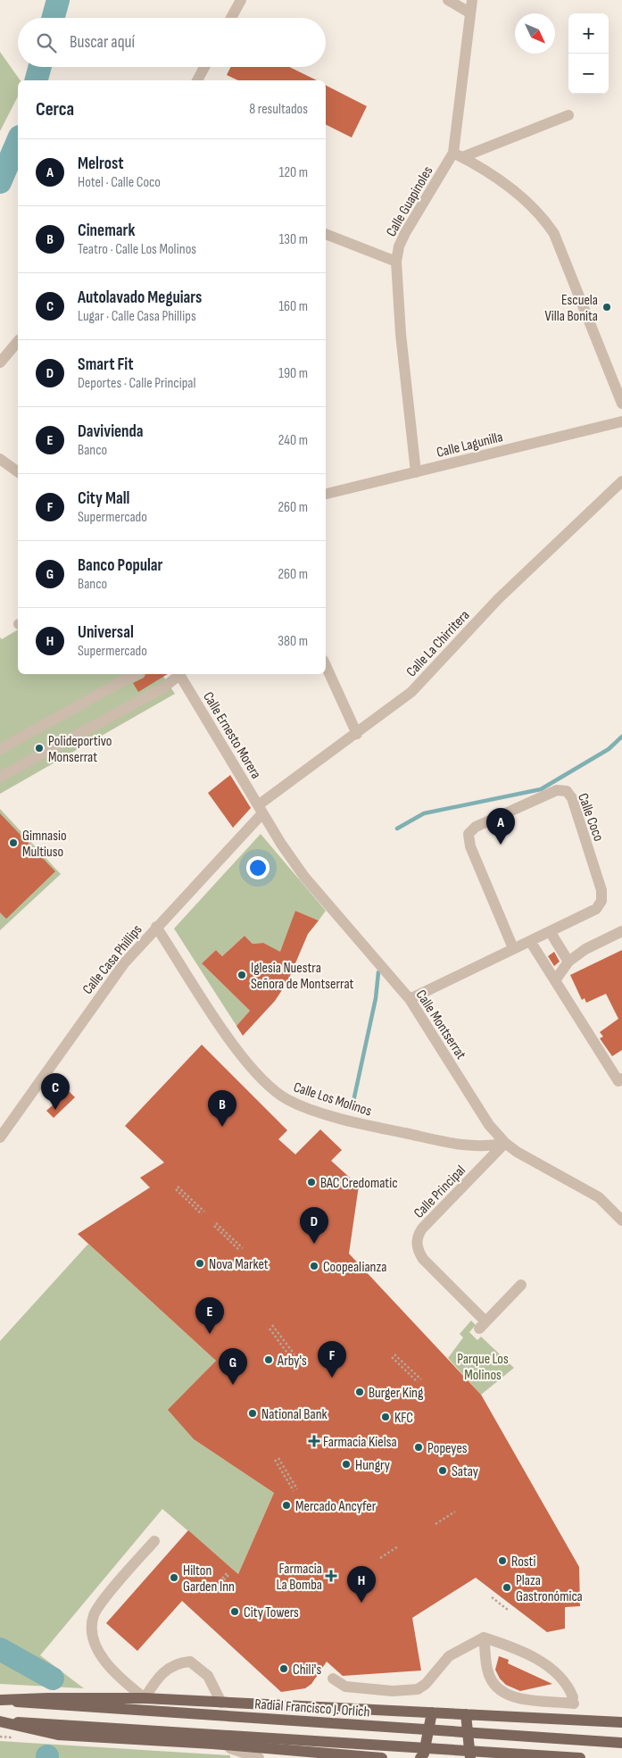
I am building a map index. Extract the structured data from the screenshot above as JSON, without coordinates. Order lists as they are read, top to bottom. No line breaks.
{"streets":{"main road":["Radial Francisco J. Orlich"],"street":["Calle Guapinoles","Calle Lagunilla","Calle La Chirritera","Calle Ernesto Morera","Calle Coco","Calle Casa Phillips","Calle Montserrat","Calle Los Molinos","Calle Principal"]},"crossings":[["Calle Guapinoles","Calle Lagunilla"],["Calle La Chirritera","Calle Ernesto Morera"],["Calle La Chirritera","Calle Casa Phillips"],["Calle La Chirritera","Calle Montserrat"],["Calle Ernesto Morera","Calle Casa Phillips"],["Calle Ernesto Morera","Calle Montserrat"],["Calle Coco","Calle Montserrat"],["Calle Casa Phillips","Calle Montserrat"],["Calle Casa Phillips","Calle Los Molinos"],["Calle Montserrat","Calle Los Molinos"],["Calle Montserrat","Calle Principal"],["Calle Los Molinos","Calle Principal"]],"parks":["Parque Los Molinos"],"places":{"other":["Escuela Villa Bonita","Polideportivo Monserrat","Gimnasio Multiuso","Iglesia Nuestra Señora de Montserrat","BAC Credomatic","Nova Market","Coopealianza","Arby's","Burger King","National Bank","KFC","Popeyes","Hungry","Satay","Mercado Ancyfer","Rosti","Hilton Garden Inn","Plaza Gastronómica","City Towers","Chili's"],"health":["Farmacia Kielsa","Farmacia La Bomba"]},"north":"bottom right","page":{"map_buttons":["+","−"],"search":"Buscar aquí","heading":["Cerca","8 resultados"],"list":[{"mark":"A","name":"Melrost","note":"Hotel · Calle Coco","value":"120 m"},{"mark":"B","name":"Cinemark","note":"Teatro · Calle Los Molinos","value":"130 m"},{"mark":"C","name":"Autolavado Meguiars","note":"Lugar · Calle Casa Phillips","value":"160 m"},{"mark":"D","name":"Smart Fit","note":"Deportes · Calle Principal","value":"190 m"},{"mark":"E","name":"Davivienda","note":"Banco","value":"240 m"},{"mark":"F","name":"City Mall","note":"Supermercado","value":"260 m"},{"mark":"G","name":"Banco Popular","note":"Banco","value":"260 m"},{"mark":"H","name":"Universal","note":"Supermercado","value":"380 m"}],"pins":["A","C","B","D","E","F","G","H"]}}
